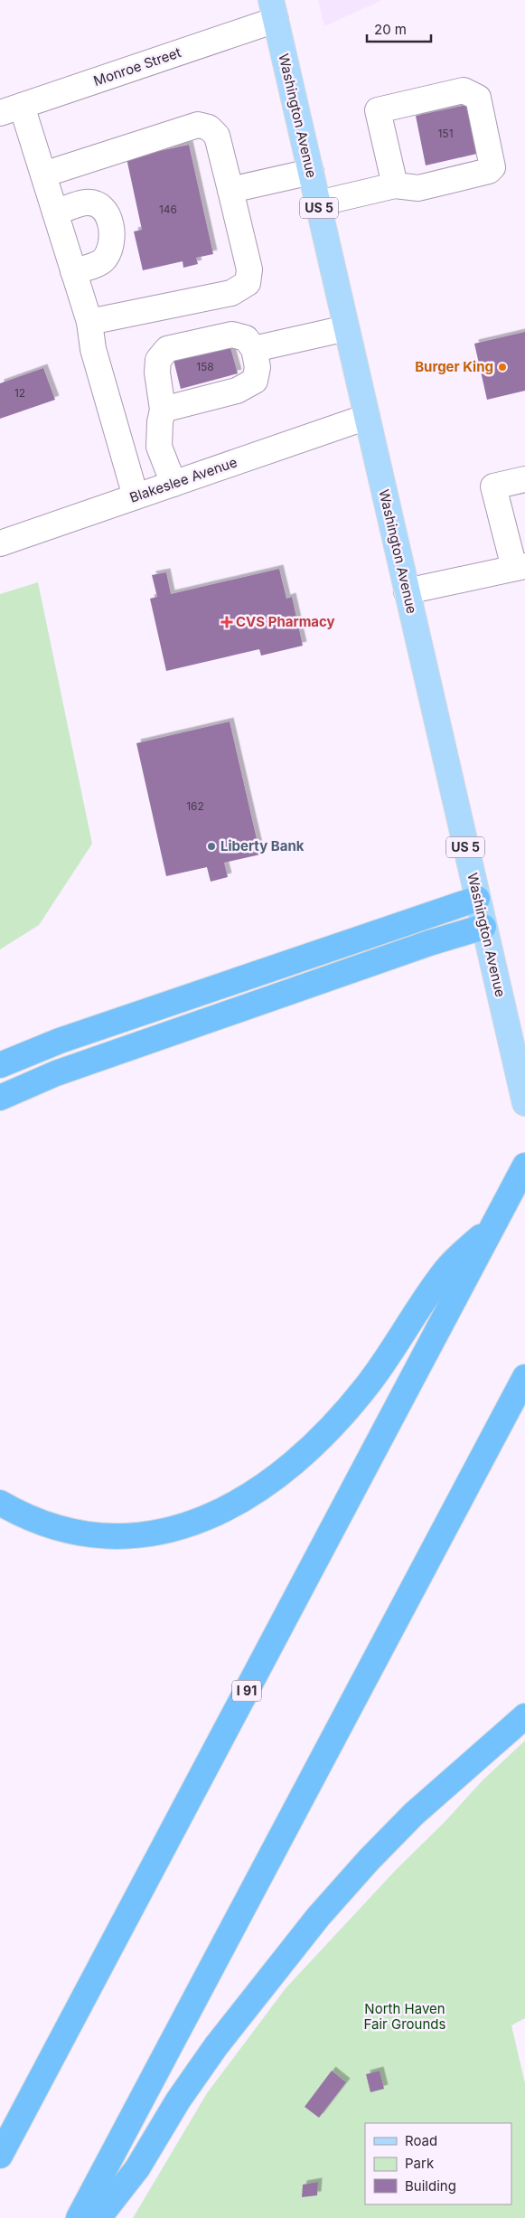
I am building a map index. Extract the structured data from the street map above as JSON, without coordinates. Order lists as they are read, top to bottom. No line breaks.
{"streets":{"highway":["I 91"],"main road":["Washington Avenue","US 5"],"street":["Monroe Street","Blakeslee Avenue"]},"crossings":[["Monroe Street","Washington Avenue"],["Washington Avenue","Blakeslee Avenue"]],"parks":["North Haven Fair Grounds"],"places":{"other":["Burger King","Liberty Bank"],"health":["CVS Pharmacy"]},"house_numbers":["151","146","158","12","162"],"legend":["Road","Park","Building"],"scale_bar":"20 m"}
